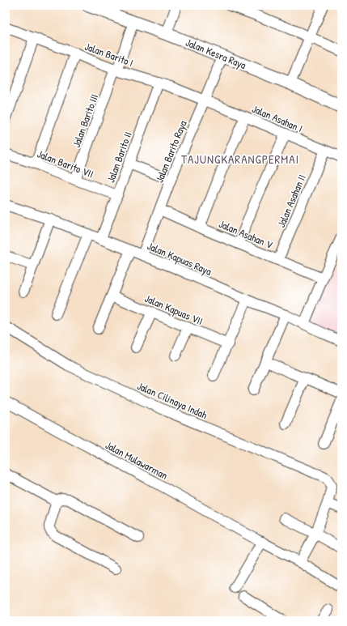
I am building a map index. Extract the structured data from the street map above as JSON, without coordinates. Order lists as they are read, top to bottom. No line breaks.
{"streets":{"street":["Jalan Kesra Raya","Jalan Barito I","Jalan Asahan I","Jalan Barito III","Jalan Barito Raya","Jalan Barito II","Jalan Barito VII","Jalan Asahan II","Jalan Asahan V","Jalan Kapuas Raya","Jalan Kapuas VII","Jalan Cilinaya Indah","Jalan Mulawarman"]},"crossings":[["Jalan Kesra Raya","Jalan Barito III"],["Jalan Kesra Raya","Jalan Barito Raya"],["Jalan Barito I","Jalan Asahan I"],["Jalan Barito I","Jalan Barito III"],["Jalan Barito I","Jalan Barito Raya"],["Jalan Barito I","Jalan Barito II"],["Jalan Asahan I","Jalan Barito Raya"],["Jalan Asahan I","Jalan Asahan II"],["Jalan Barito III","Jalan Barito VII"],["Jalan Barito Raya","Jalan Asahan V"],["Jalan Barito Raya","Jalan Kapuas Raya"],["Jalan Barito II","Jalan Barito VII"],["Jalan Barito II","Jalan Kapuas Raya"],["Jalan Asahan II","Jalan Asahan V"]],"districts":["TAJUNGKARANGPERMAI"]}
